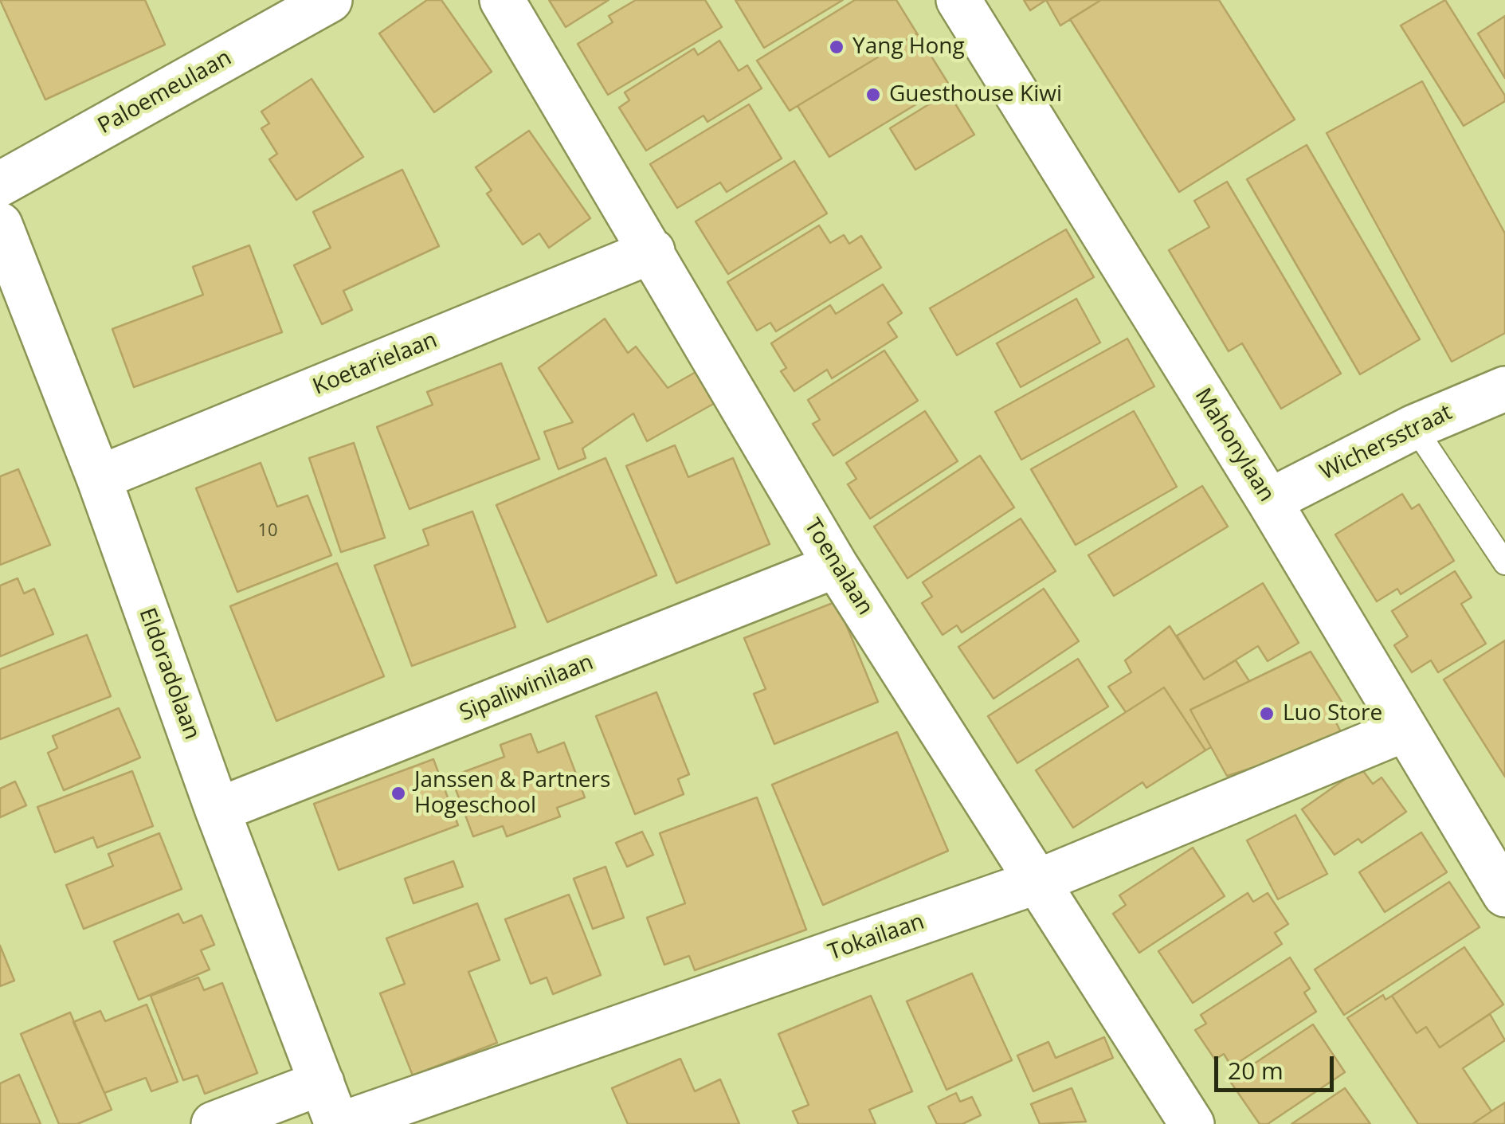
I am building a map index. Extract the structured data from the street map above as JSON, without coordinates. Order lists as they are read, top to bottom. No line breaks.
{"streets":{"street":["Paloemeulaan","Koetarielaan","Wichersstraat","Mahonylaan","Toenalaan","Eldoradolaan","Sipaliwinilaan","Tokailaan"]},"crossings":[["Koetarielaan","Toenalaan"],["Koetarielaan","Eldoradolaan"],["Wichersstraat","Mahonylaan"],["Mahonylaan","Tokailaan"],["Toenalaan","Sipaliwinilaan"],["Toenalaan","Tokailaan"],["Eldoradolaan","Sipaliwinilaan"],["Eldoradolaan","Tokailaan"]],"places":["Yang Hong","Guesthouse Kiwi","Luo Store","Janssen & Partners Hogeschool"],"house_numbers":["10"],"scale_bar":"20 m"}
